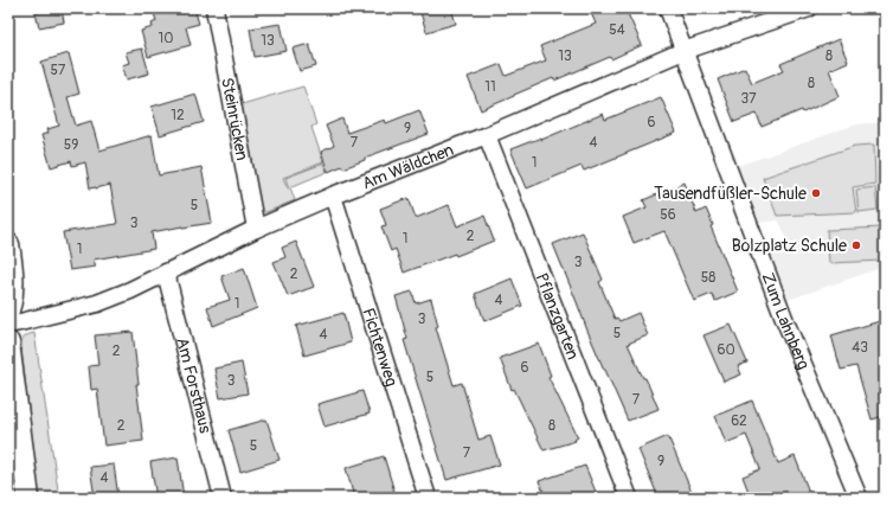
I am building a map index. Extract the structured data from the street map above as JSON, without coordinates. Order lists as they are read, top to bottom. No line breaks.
{"streets":{"street":["Steinrücken","Am Wäldchen","Pflanzgarten","Zum Lahnberg","Fichtenweg","Am Forsthaus"]},"crossings":[["Steinrücken","Am Wäldchen"],["Am Wäldchen","Pflanzgarten"],["Am Wäldchen","Zum Lahnberg"],["Am Wäldchen","Fichtenweg"],["Am Wäldchen","Am Forsthaus"]],"places":["Tausendfüßler-Schule","Bolzplatz Schule"],"house_numbers":["54","10","13","13","8","57","8","11","37","12","6","9","7","4","59","1","5","56","3","2","1","1","3","2","58","4","1","3","5","4","43","60","2","6","5","3","7","62","2","8","5","7","9","4"]}
